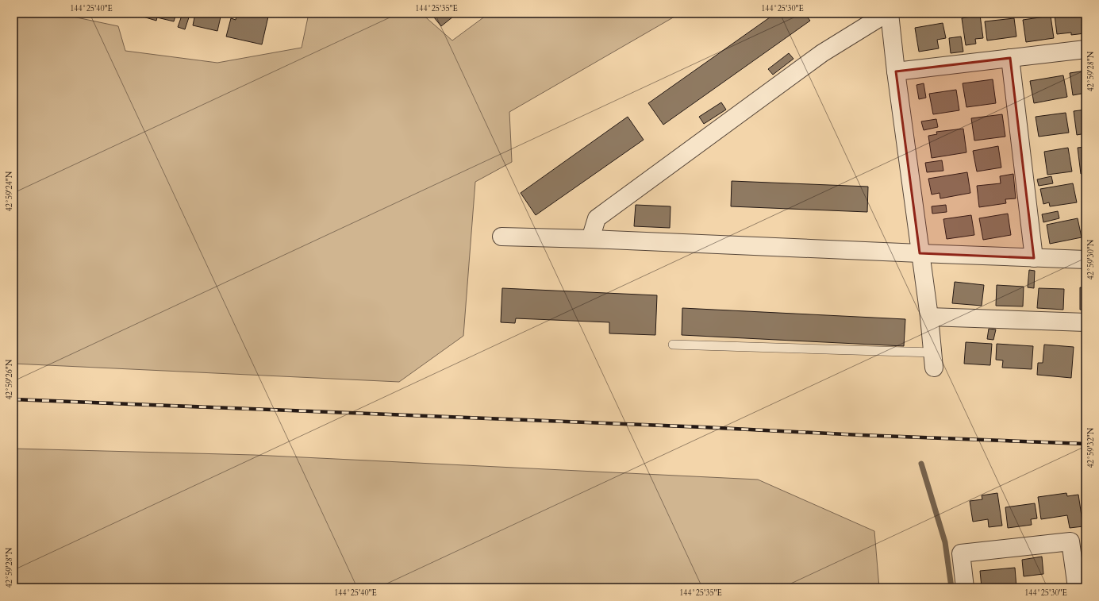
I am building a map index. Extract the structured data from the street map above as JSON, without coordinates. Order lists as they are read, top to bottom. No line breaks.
{"coordinates":["144°25'40\"E","144°25'35\"E","144°25'30\"E","42°59'28\"N","42°59'24\"N","42°59'30\"N","42°59'26\"N","42°59'32\"N"]}
